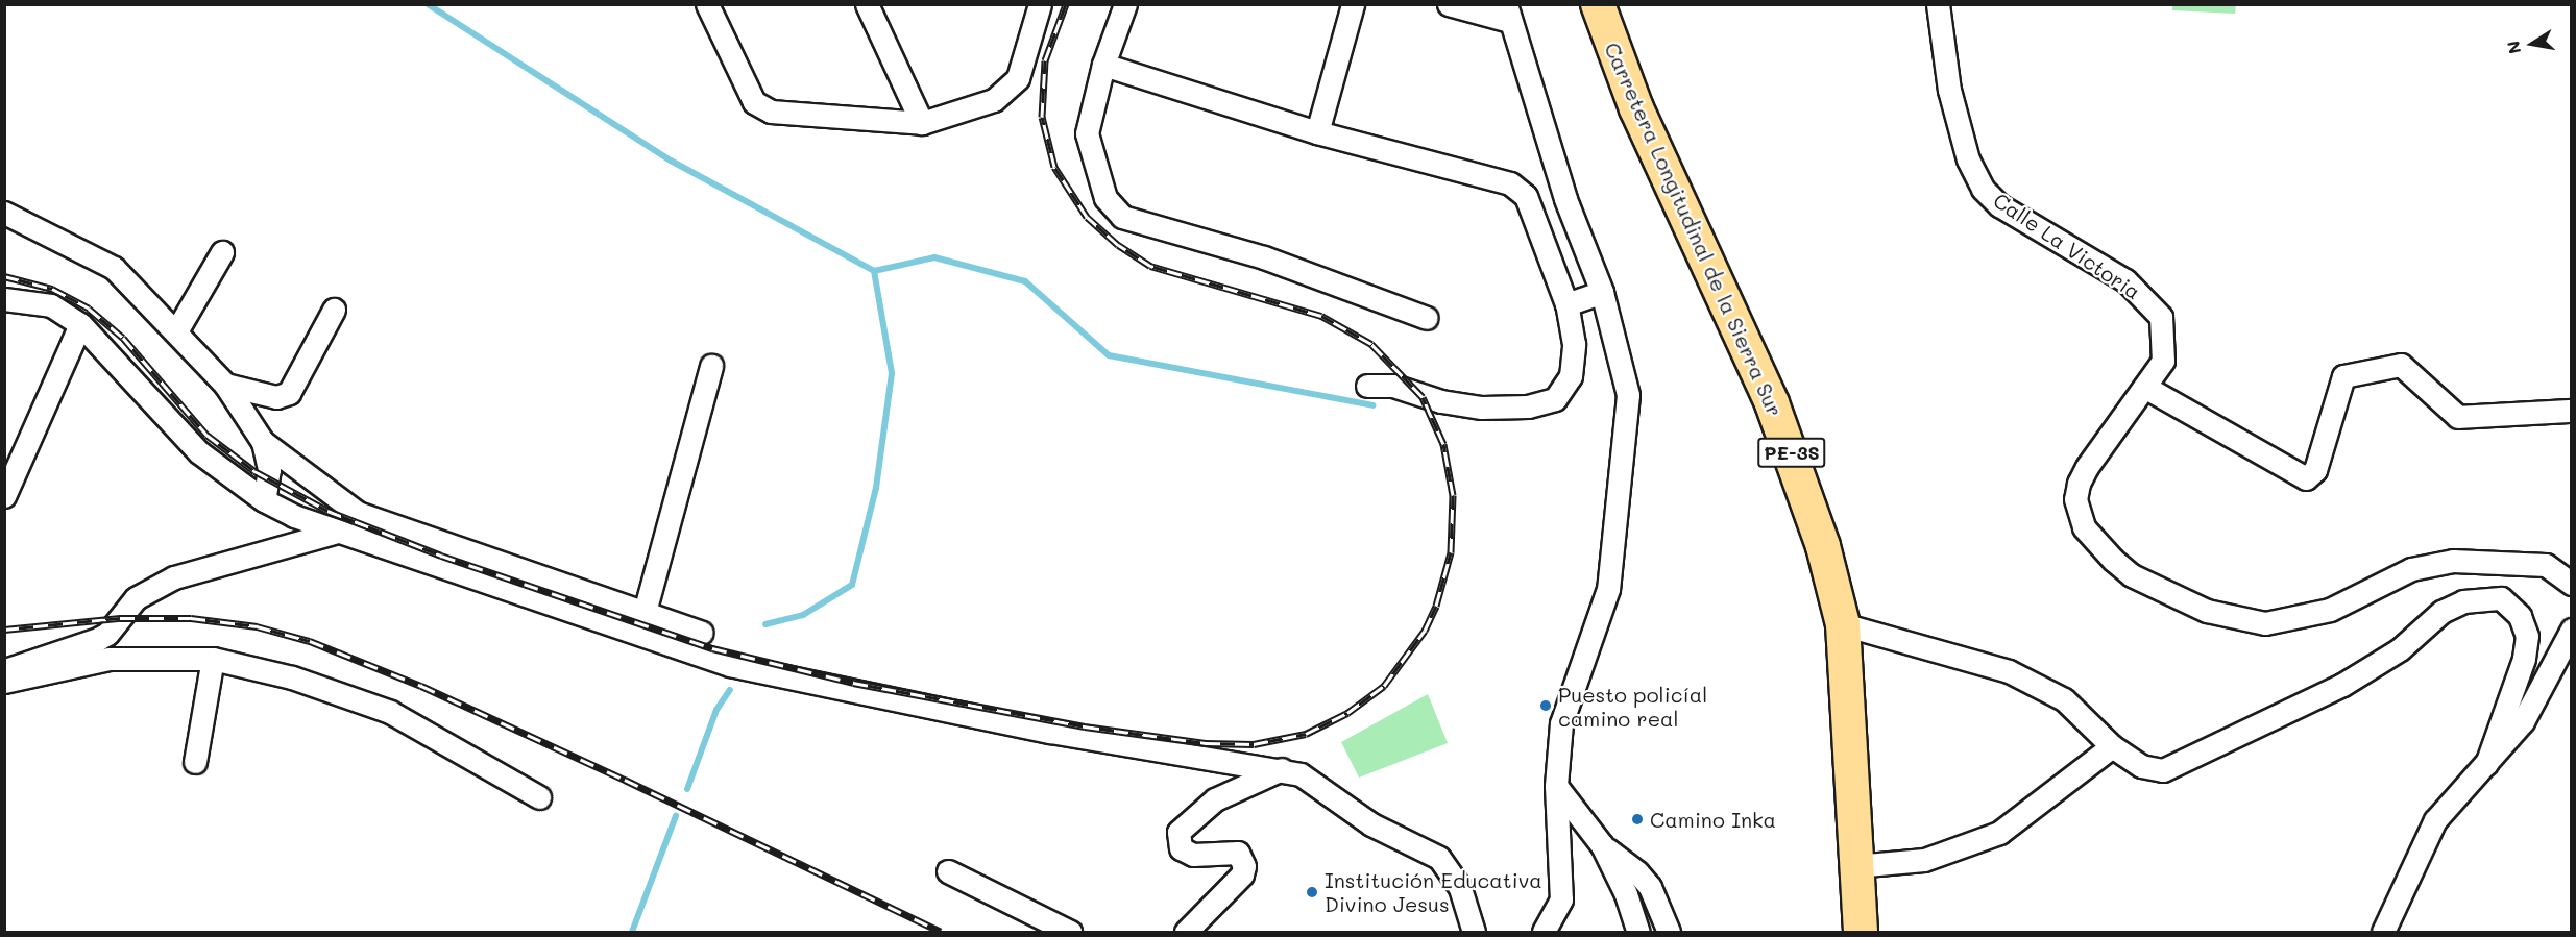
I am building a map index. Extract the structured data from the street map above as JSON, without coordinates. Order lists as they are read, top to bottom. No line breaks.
{"streets":{"highway":["Carretera Longitudinal de la Sierra Sur","PE-3S"],"street":["Calle La Victoria"]},"places":["Puesto policíal camino real","Camino Inka","Institución Educativa Divino Jesus"],"north":"left"}
